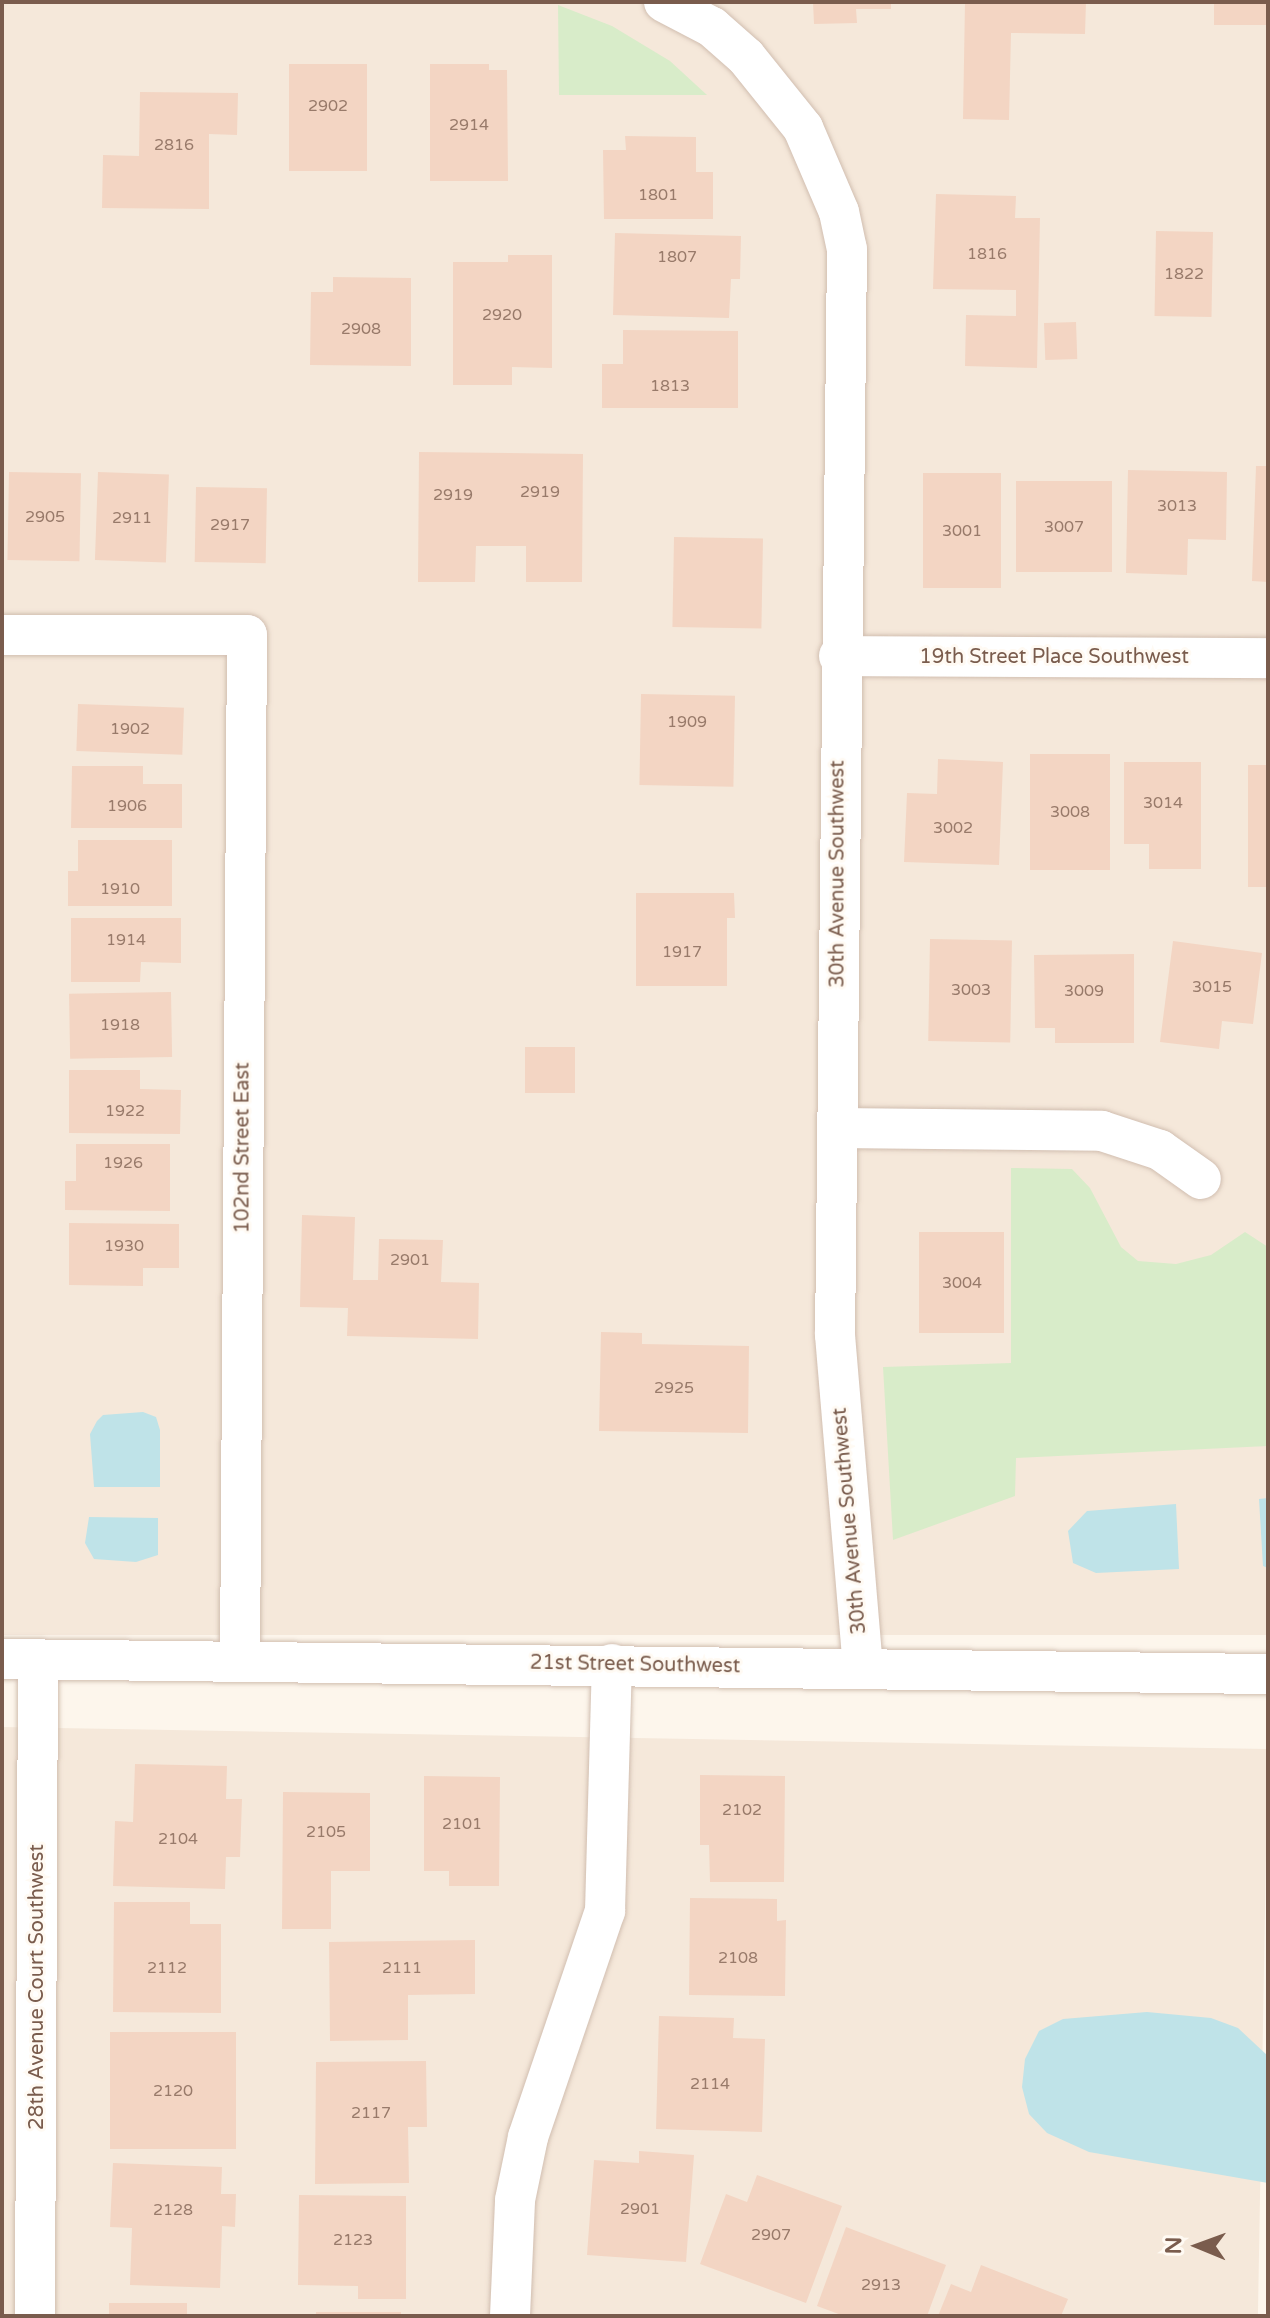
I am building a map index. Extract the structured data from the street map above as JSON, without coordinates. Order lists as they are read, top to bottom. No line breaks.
{"streets":{"street":["19th Street Place Southwest","30th Avenue Southwest","102nd Street East","21st Street Southwest","28th Avenue Court Southwest"]},"crossings":[["19th Street Place Southwest","30th Avenue Southwest"],["30th Avenue Southwest","21st Street Southwest"],["102nd Street East","21st Street Southwest"],["21st Street Southwest","28th Avenue Court Southwest"]],"house_numbers":["2902","2914","2816","1801","1816","1807","1822","2920","2908","1813","2919","2919","3013","2905","2911","2917","3007","3001","1909","1902","3014","1906","3008","3002","1910","1914","1917","3015","3003","3009","1918","1922","1926","1930","2901","3004","2925","2102","2101","2105","2104","2108","2112","2111","2114","2120","2117","2901","2128","2907","2123","2913"],"north":"left"}
